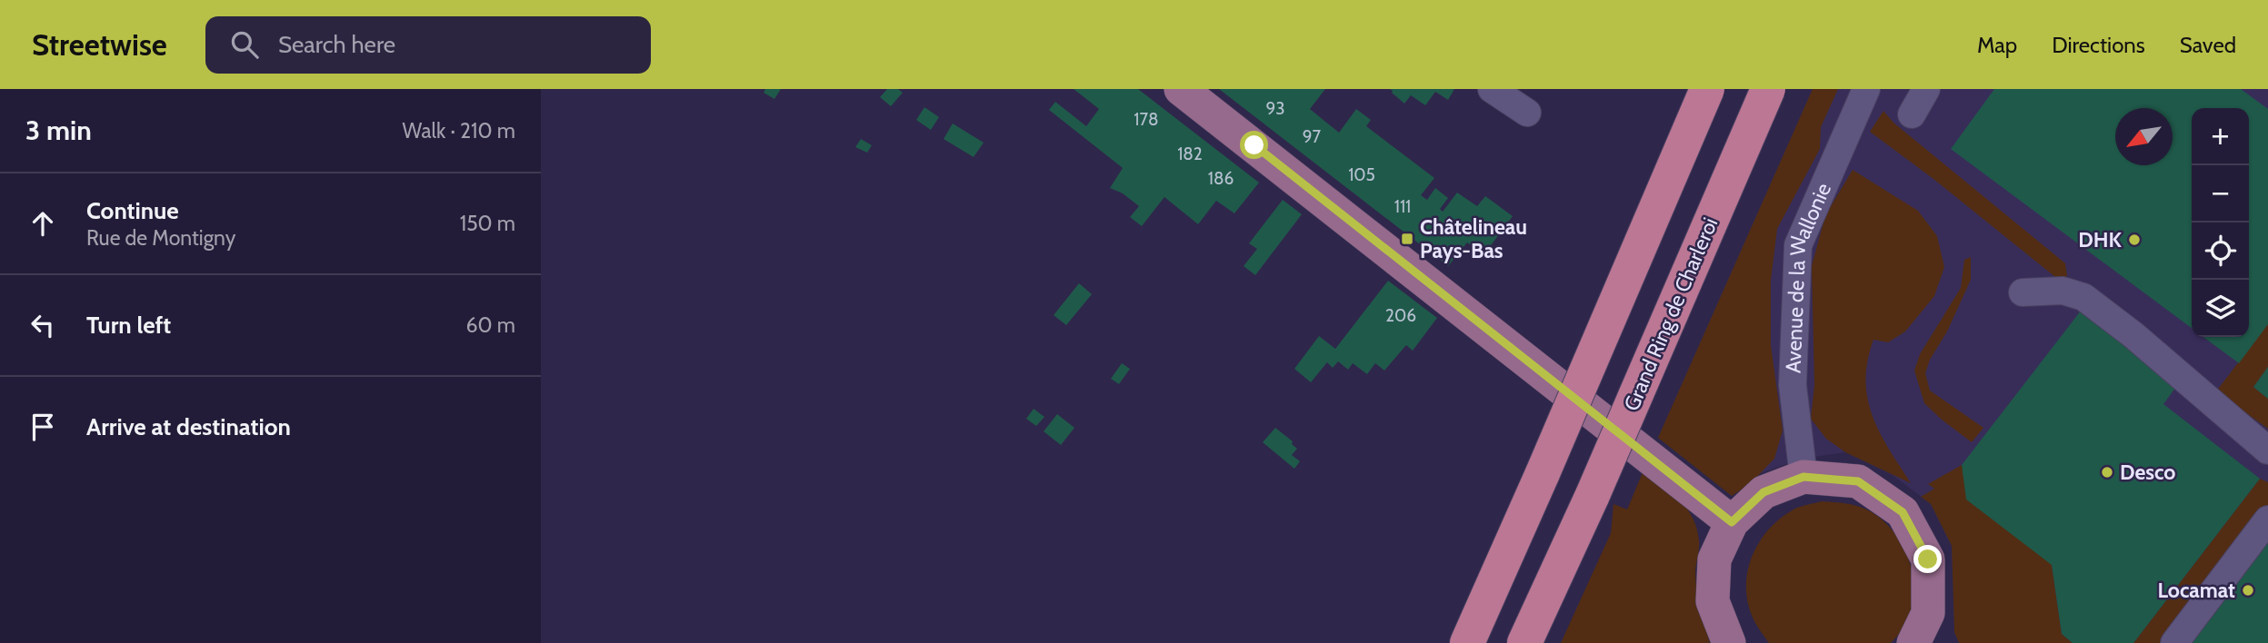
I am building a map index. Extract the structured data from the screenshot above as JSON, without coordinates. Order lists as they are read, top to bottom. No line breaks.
{"streets":{"highway":["Grand Ring de Charleroi"],"street":["Avenue de la Wallonie"]},"places":{"transit":["Châtelineau Pays-Bas"],"other":["DHK","Desco","Locamat"]},"house_numbers":["93","178","97","182","105","186","111","206"],"north":"bottom left","page":{"header":"Streetwise","search":"Search here","nav":["Map","Directions","Saved"],"heading":["3 min","Walk · 210 m"],"map_buttons":["+","−"],"list":[["Continue","Rue de Montigny","150 m"],["Turn left","60 m"],"Arrive at destination"]}}
